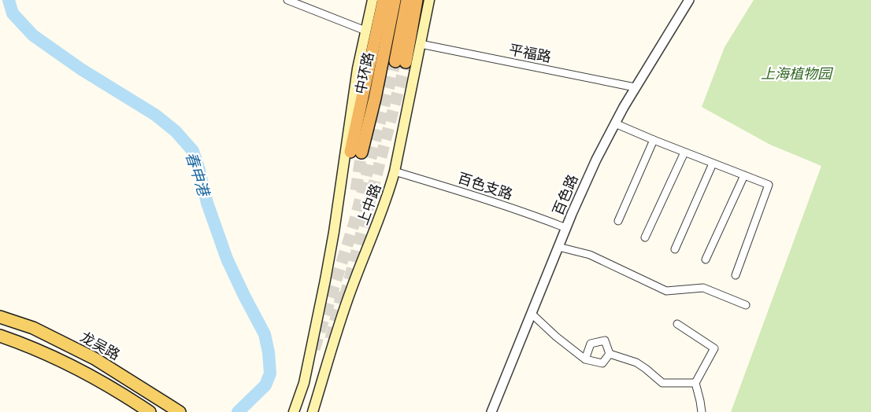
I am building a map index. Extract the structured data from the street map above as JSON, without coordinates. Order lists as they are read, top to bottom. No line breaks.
{"streets":{"highway":["中环路"],"main road":["上中路","龙吴路"],"street":["平福路","百色支路","百色路"]},"crossings":[["平福路","百色路"],["平福路","上中路"],["百色支路","百色路"],["百色支路","上中路"]],"water":["春申港"],"parks":["上海植物园"]}
